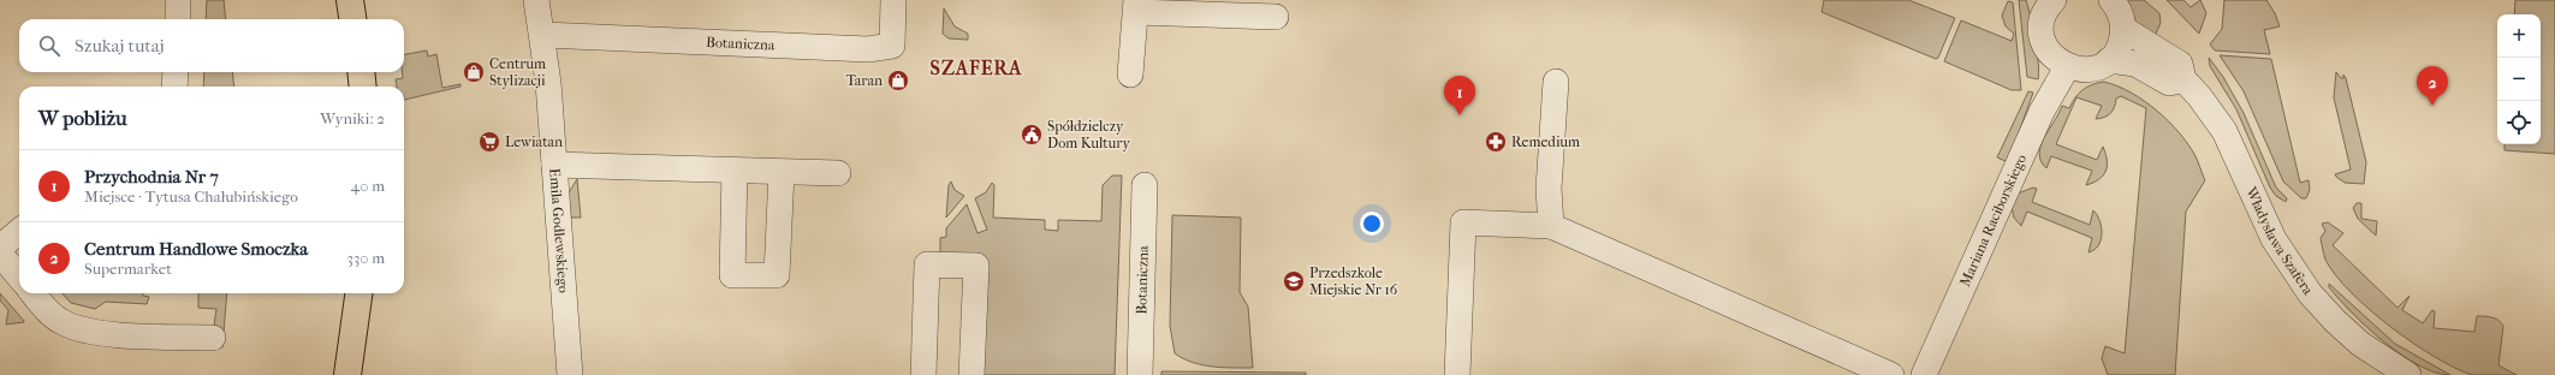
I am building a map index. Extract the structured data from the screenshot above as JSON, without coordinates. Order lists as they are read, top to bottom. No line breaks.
{"streets":{"street":["Botaniczna","Mariana Raciborskiego","Emila Godlewskiego","Władysława Szafera"]},"crossings":[["Botaniczna","Emila Godlewskiego"]],"districts":["SZAFERA"],"places":{"shop":["Centrum Stylizacji","Taran"],"public building":["Spółdzielczy Dom Kultury"],"supermarket":["Lewiatan"],"pharmacy":["Remedium"],"school or university":["Przedszkole Miejskie Nr 16"]},"page":{"map_buttons":["+","−"],"search":"Szukaj tutaj","pins":["2","1"],"heading":["W pobliżu","Wyniki: 2"],"list":[{"mark":"1","name":"Przychodnia Nr 7","note":"Miejsce · Tytusa Chałubińskiego","value":"40 m"},{"mark":"2","name":"Centrum Handlowe Smoczka","note":"Supermarket","value":"330 m"}]}}
